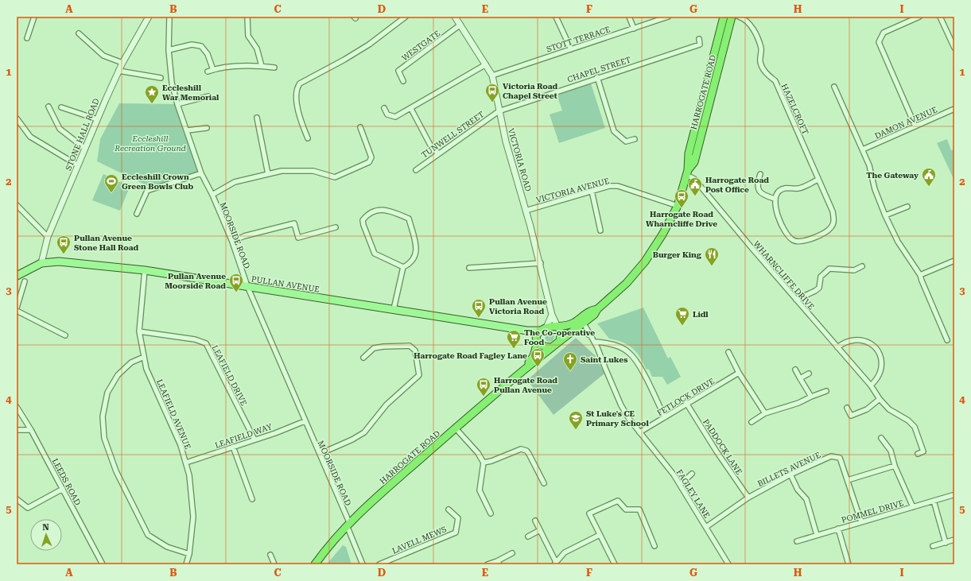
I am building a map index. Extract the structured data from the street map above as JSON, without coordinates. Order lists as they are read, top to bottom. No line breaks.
{"streets":{"highway":["HARROGATE ROAD"],"main road":["PULLAN AVENUE"],"street":["STOTT TERRACE","WESTGATE","CHAPEL STREET","HAZELCROFT","DAMON AVENUE","STONE HALL ROAD","TUNWELL STREET","VICTORIA ROAD","VICTORIA AVENUE","MOORSIDE ROAD","WHARNCLIFFE DRIVE","LEAFIELD DRIVE","FETLOCK DRIVE","LEAFIELD AVENUE","LEAFIELD WAY","PADDOCK LANE","BILLETS AVENUE","LEEDS ROAD","FAGLEY LANE","POMMEL DRIVE","LAVELL MEWS"]},"crossings":[["STOTT TERRACE","VICTORIA ROAD"],["WESTGATE","VICTORIA ROAD"],["CHAPEL STREET","TUNWELL STREET"],["CHAPEL STREET","VICTORIA ROAD"],["HARROGATE ROAD","VICTORIA ROAD"],["HARROGATE ROAD","VICTORIA AVENUE"],["HARROGATE ROAD","MOORSIDE ROAD"],["HARROGATE ROAD","WHARNCLIFFE DRIVE"],["HARROGATE ROAD","PULLAN AVENUE"],["HARROGATE ROAD","FAGLEY LANE"],["STONE HALL ROAD","PULLAN AVENUE"],["TUNWELL STREET","VICTORIA ROAD"],["VICTORIA ROAD","VICTORIA AVENUE"],["MOORSIDE ROAD","PULLAN AVENUE"],["MOORSIDE ROAD","LEAFIELD WAY"],["PULLAN AVENUE","LEAFIELD AVENUE"],["LEAFIELD DRIVE","LEAFIELD AVENUE"],["LEAFIELD DRIVE","LEAFIELD WAY"],["FETLOCK DRIVE","PADDOCK LANE"],["FETLOCK DRIVE","FAGLEY LANE"],["LEAFIELD AVENUE","LEAFIELD WAY"],["PADDOCK LANE","BILLETS AVENUE"],["BILLETS AVENUE","FAGLEY LANE"],["BILLETS AVENUE","POMMEL DRIVE"]],"parks":["Eccleshill Recreation Ground"],"places":{"bus stop":["Victoria Road Chapel Street","Harrogate Road Wharncliffe Drive","Pullan Avenue Stone Hall Road","Pullan Avenue Moorside Road","Pullan Avenue Victoria Road","Harrogate Road Fagley Lane","Harrogate Road Pullan Avenue"],"place":["Eccleshill War Memorial"],"public building":["The Gateway","Harrogate Road Post Office"],"sports":["Eccleshill Crown Green Bowls Club"],"restaurant":["Burger King"],"supermarket":["Lidl","The Co-operative Food"],"church":["Saint Lukes"],"school or university":["St Luke's CE Primary School"]},"north":"top","grid":{"columns":["A","B","C","D","E","F","G","H","I"],"rows":["1","2","3","4","5"]}}
